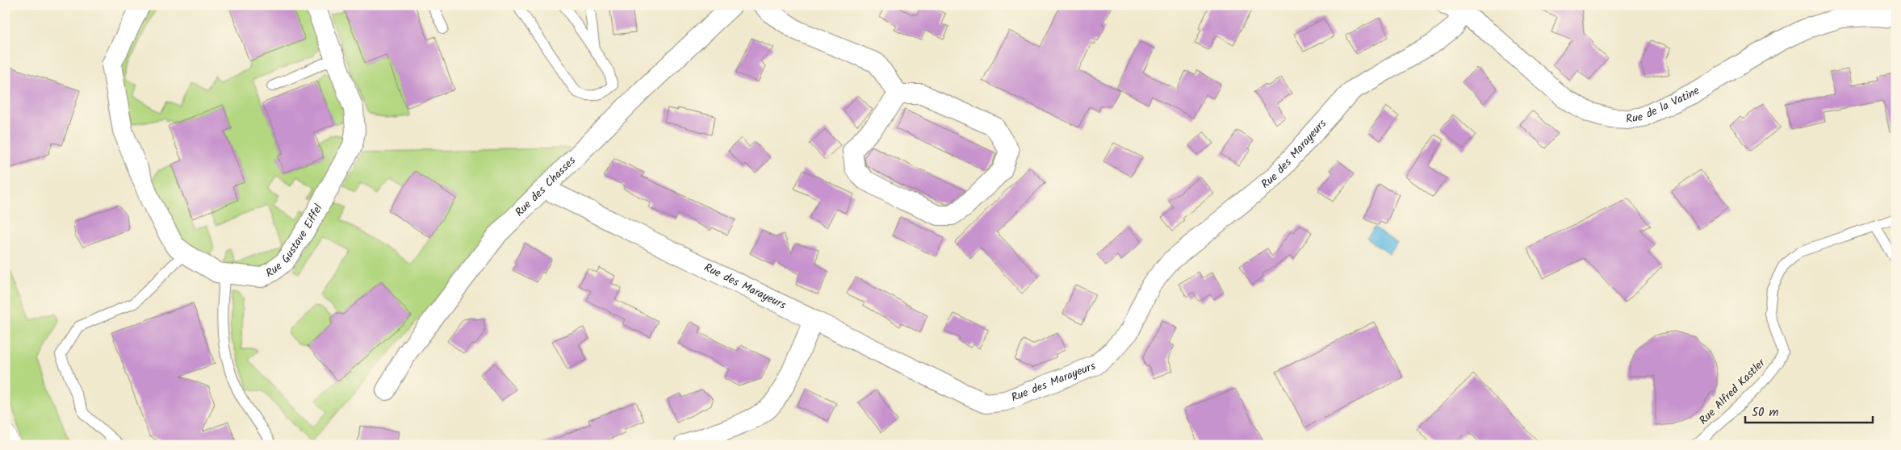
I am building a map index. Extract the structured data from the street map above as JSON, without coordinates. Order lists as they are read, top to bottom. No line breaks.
{"streets":{"street":["Rue de la Vatine","Rue des Marayeurs","Rue des Chasses","Rue Gustave Eiffel"],"lane":["Rue Alfred Kastler"]},"crossings":[["Rue de la Vatine","Rue des Marayeurs"],["Rue des Marayeurs","Rue des Chasses"]],"scale_bar":"50 m"}
